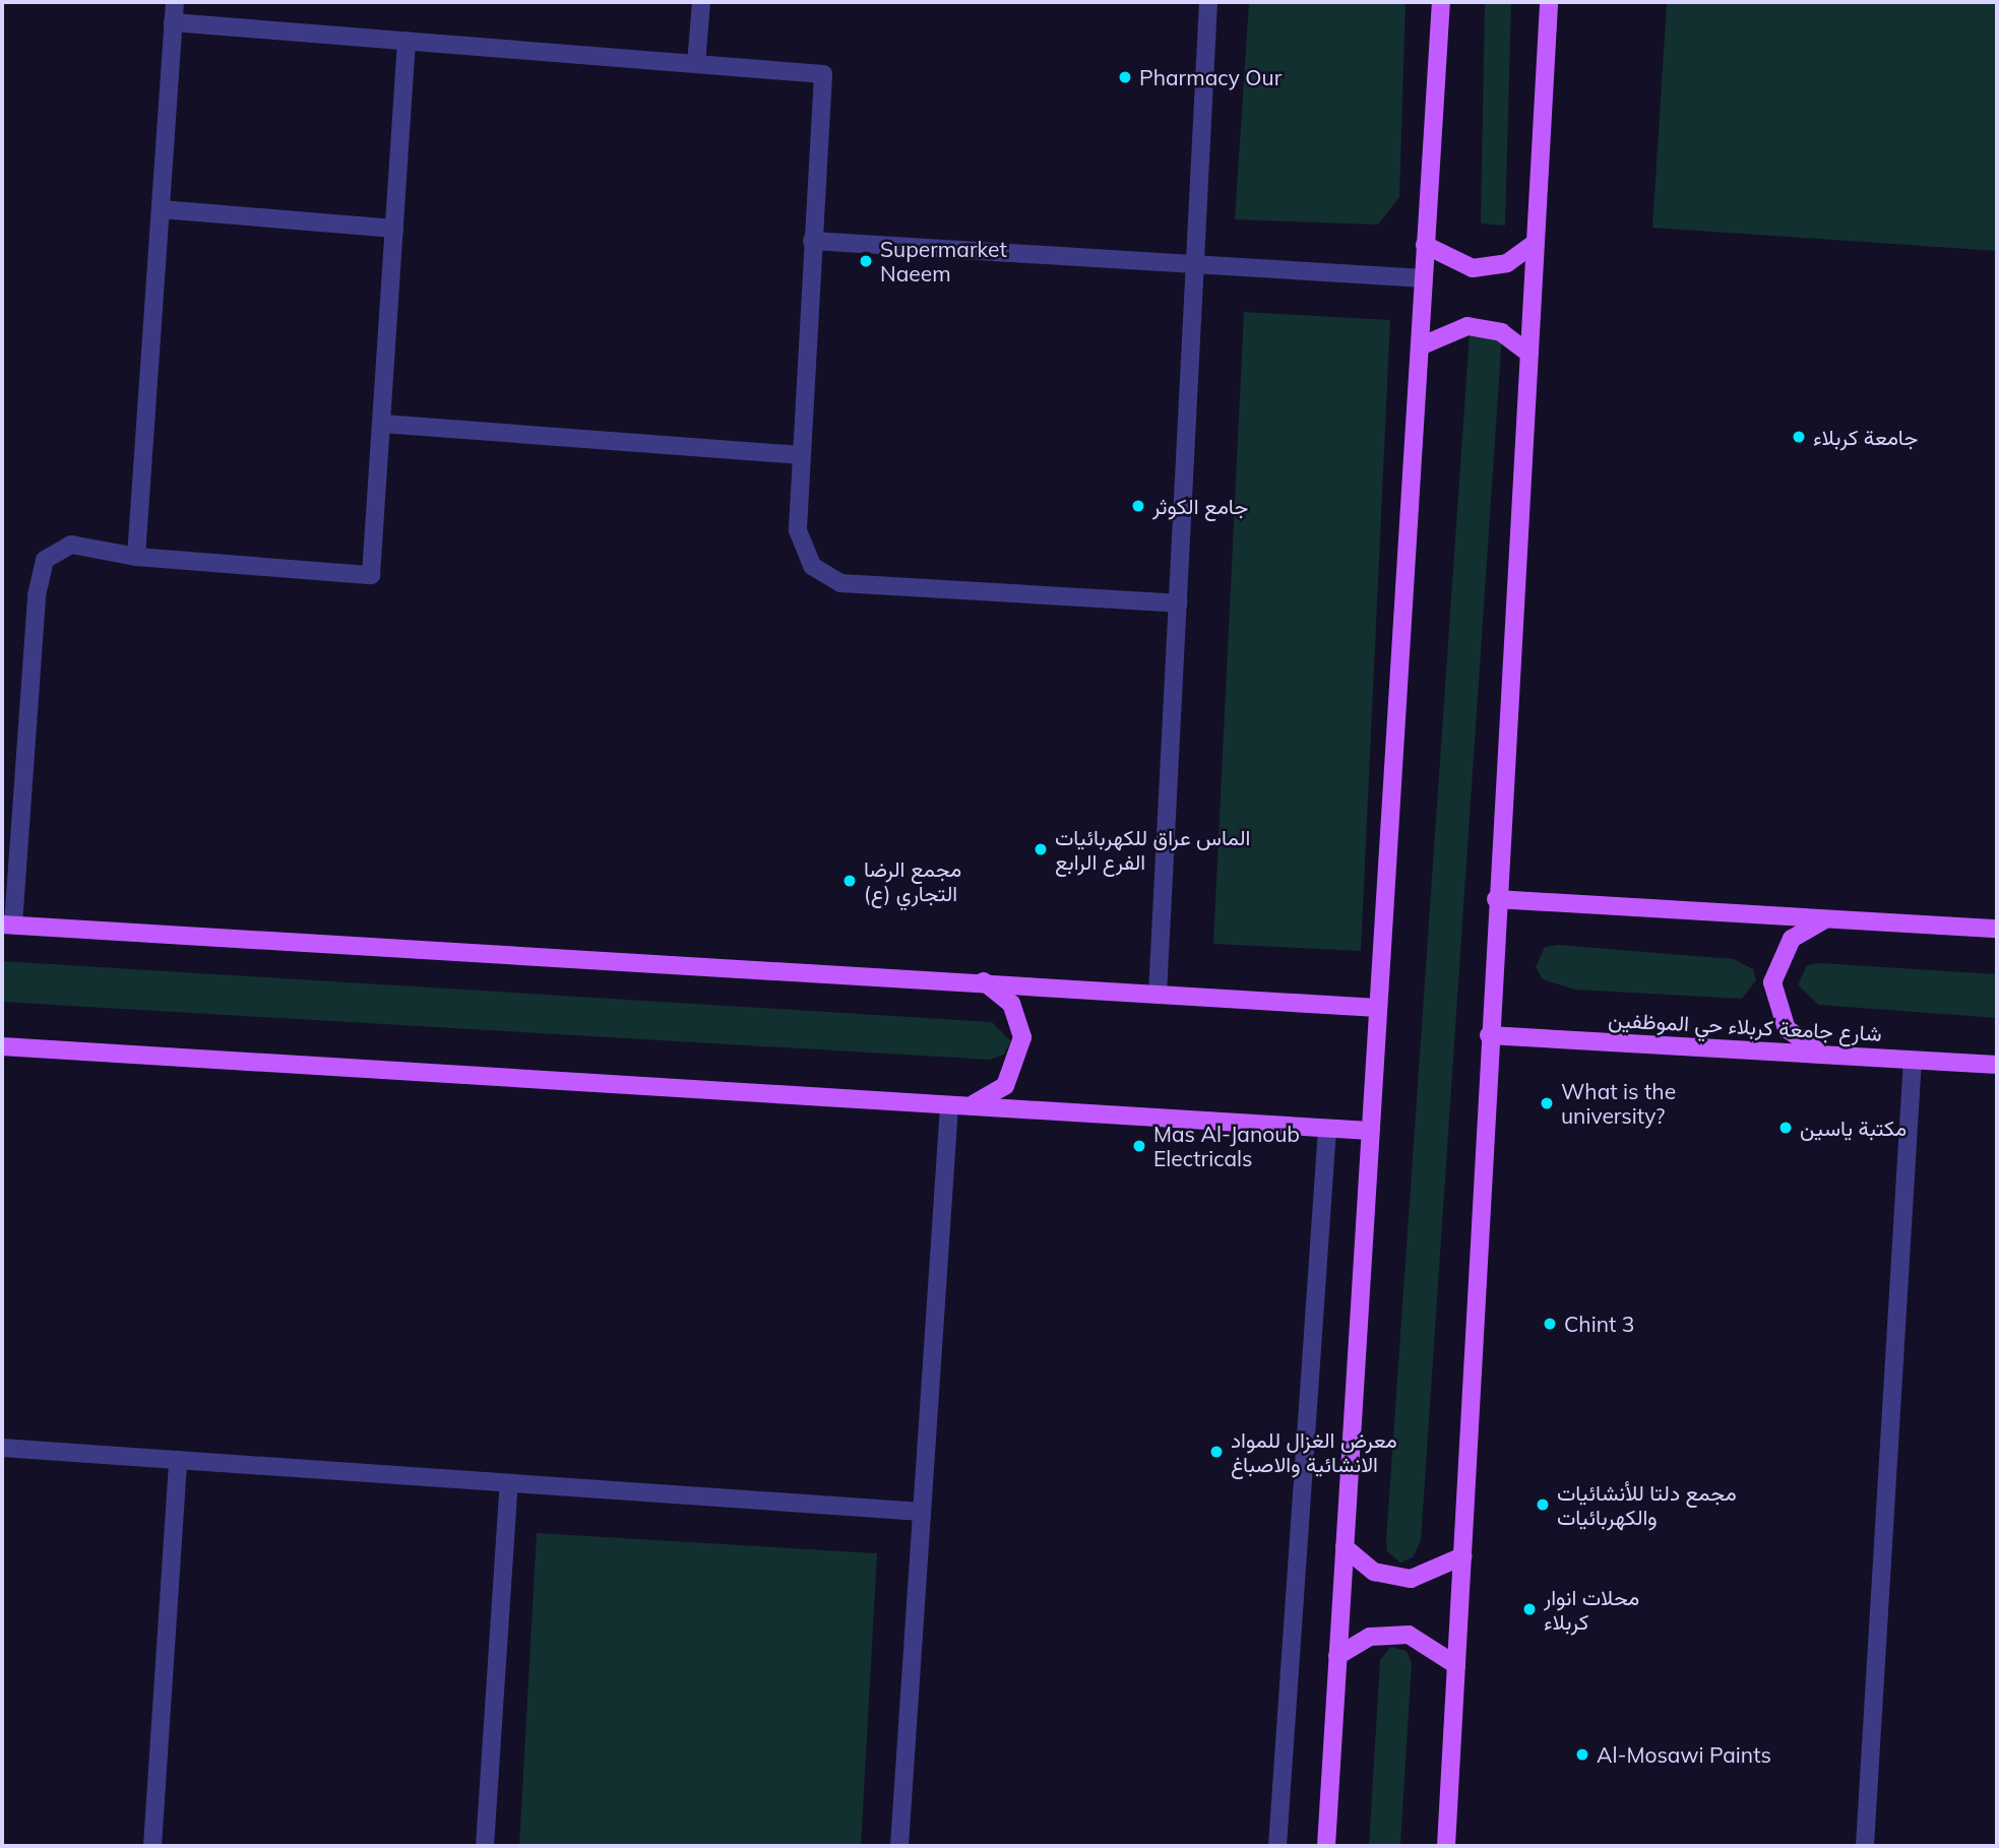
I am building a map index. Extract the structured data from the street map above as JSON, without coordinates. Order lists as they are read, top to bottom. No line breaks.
{"streets":{"main road":["شارع جامعة كربلاء حي الموظفين"]},"places":["Pharmacy Our","Supermarket Naeem","جامعة كربلاء","جامع الكوثر","الماس عراق للكهربائيات الفرع الرابع","مجمع الرضا (ع) التجاري","What is the university?","مكتبة ياسين","Mas Al-Janoub Electricals","Chint 3","معرض الغزال للمواد الانشائية والاصباغ","مجمع دلتا للأنشائيات والكهربائيات","محلات انوار كربلاء","Al-Mosawi Paints"]}
